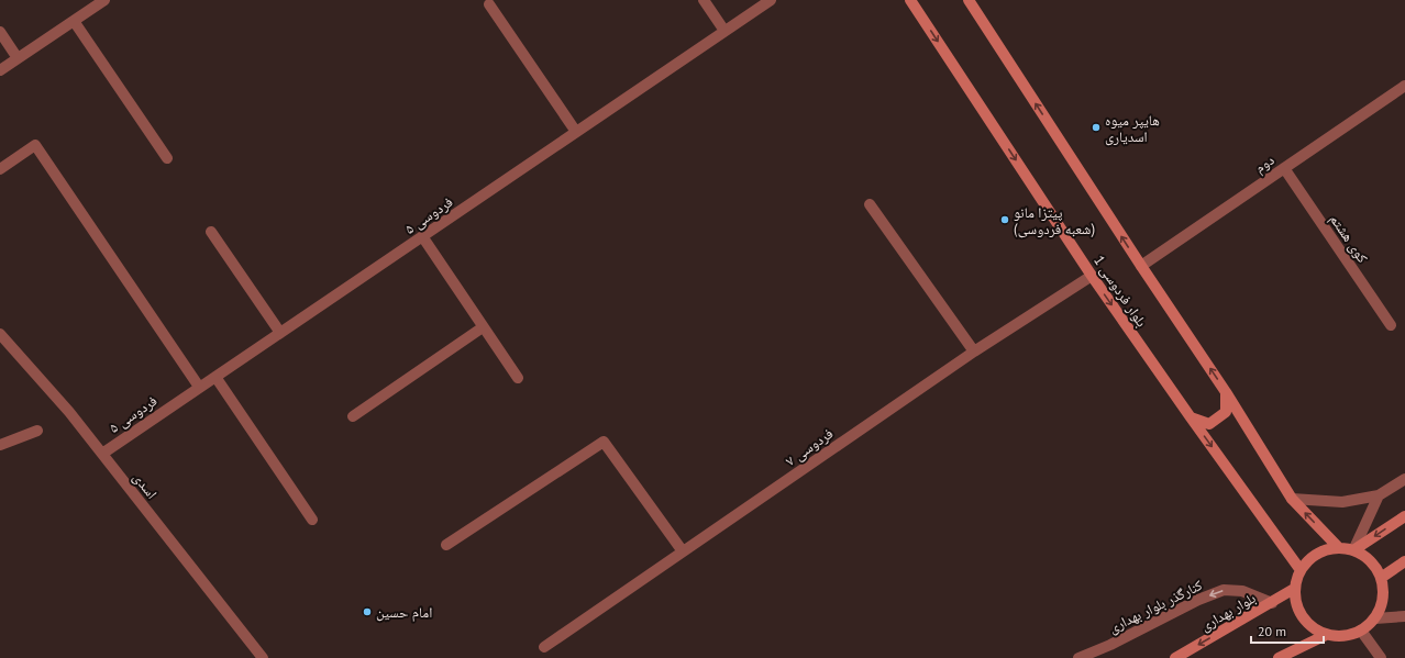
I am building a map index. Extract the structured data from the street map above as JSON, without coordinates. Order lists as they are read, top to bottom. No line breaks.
{"streets":{"main road":["بلوار فردوسی 1","بلوار بهداری"],"street":["دوم","فردوسی ۵","کوی هشتم","فردوسی ۷","اسدی","کنارگذر بلوار بهداری"]},"crossings":[["دوم","کوی هشتم"],["فردوسی ۵","اسدی"],["بلوار فردوسی 1","فردوسی ۷"],["بلوار فردوسی 1","بلوار بهداری"],["کنارگذر بلوار بهداری","بلوار بهداری"]],"one_way":["کنارگذر بلوار بهداری","بلوار بهداری"],"places":["هایپر میوه اسدیاری","پیتزا مانو (شعبه فردوسی)","امام حسین"],"scale_bar":"20 m"}
